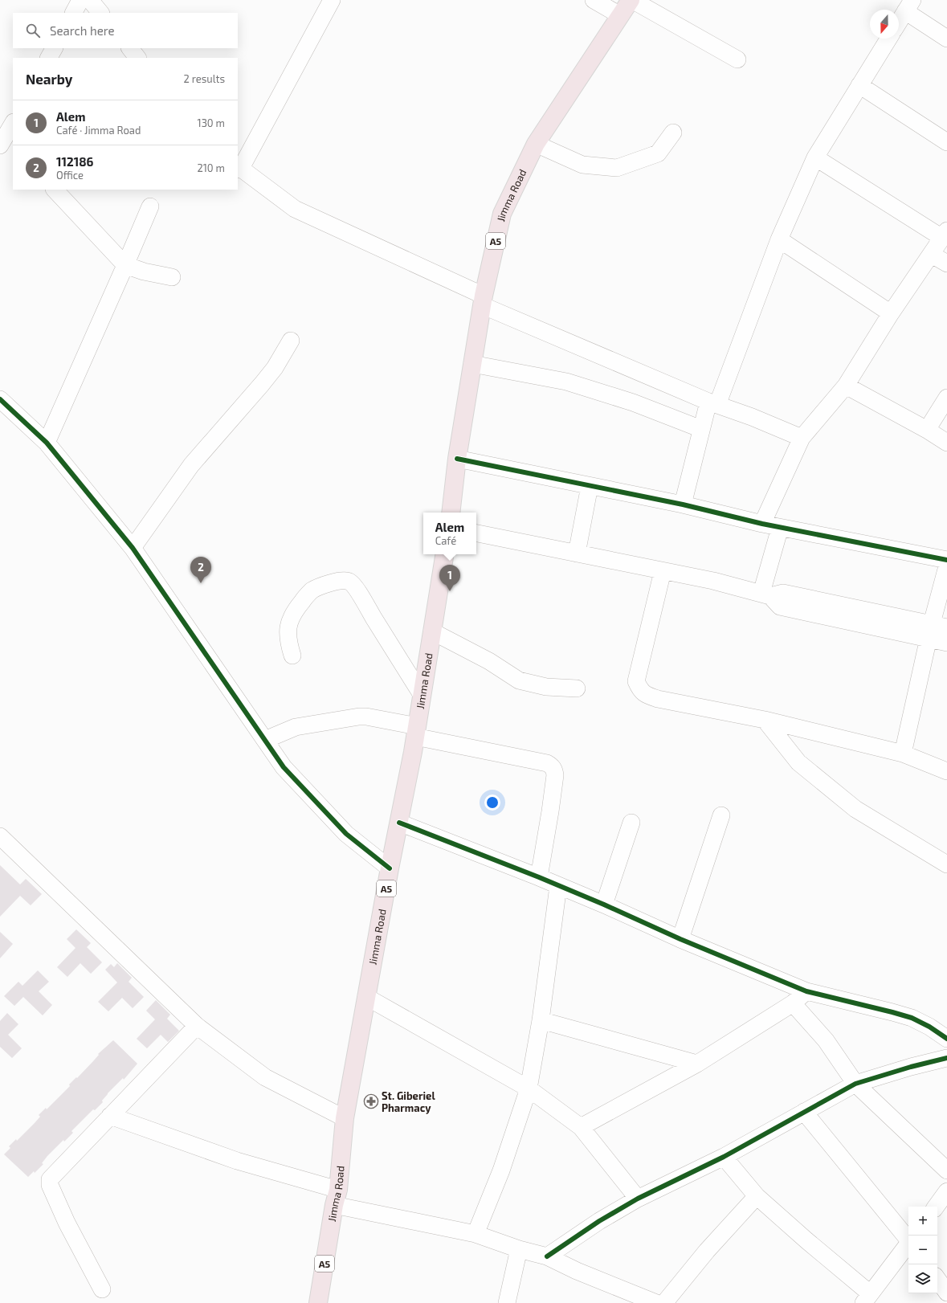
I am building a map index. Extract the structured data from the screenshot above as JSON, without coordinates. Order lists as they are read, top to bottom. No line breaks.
{"streets":{"highway":["Jimma Road","A5"]},"places":{"pharmacy":["St. Giberiel Pharmacy"]},"north":"bottom","page":{"search":"Search here","heading":["Nearby","2 results"],"list":[{"mark":"1","name":"Alem","note":"Café · Jimma Road","value":"130 m"},{"mark":"2","name":"112186","note":"Office","value":"210 m"}],"popup":["Alem","Café"],"pins":["2","1"],"map_buttons":["+","−"]}}
